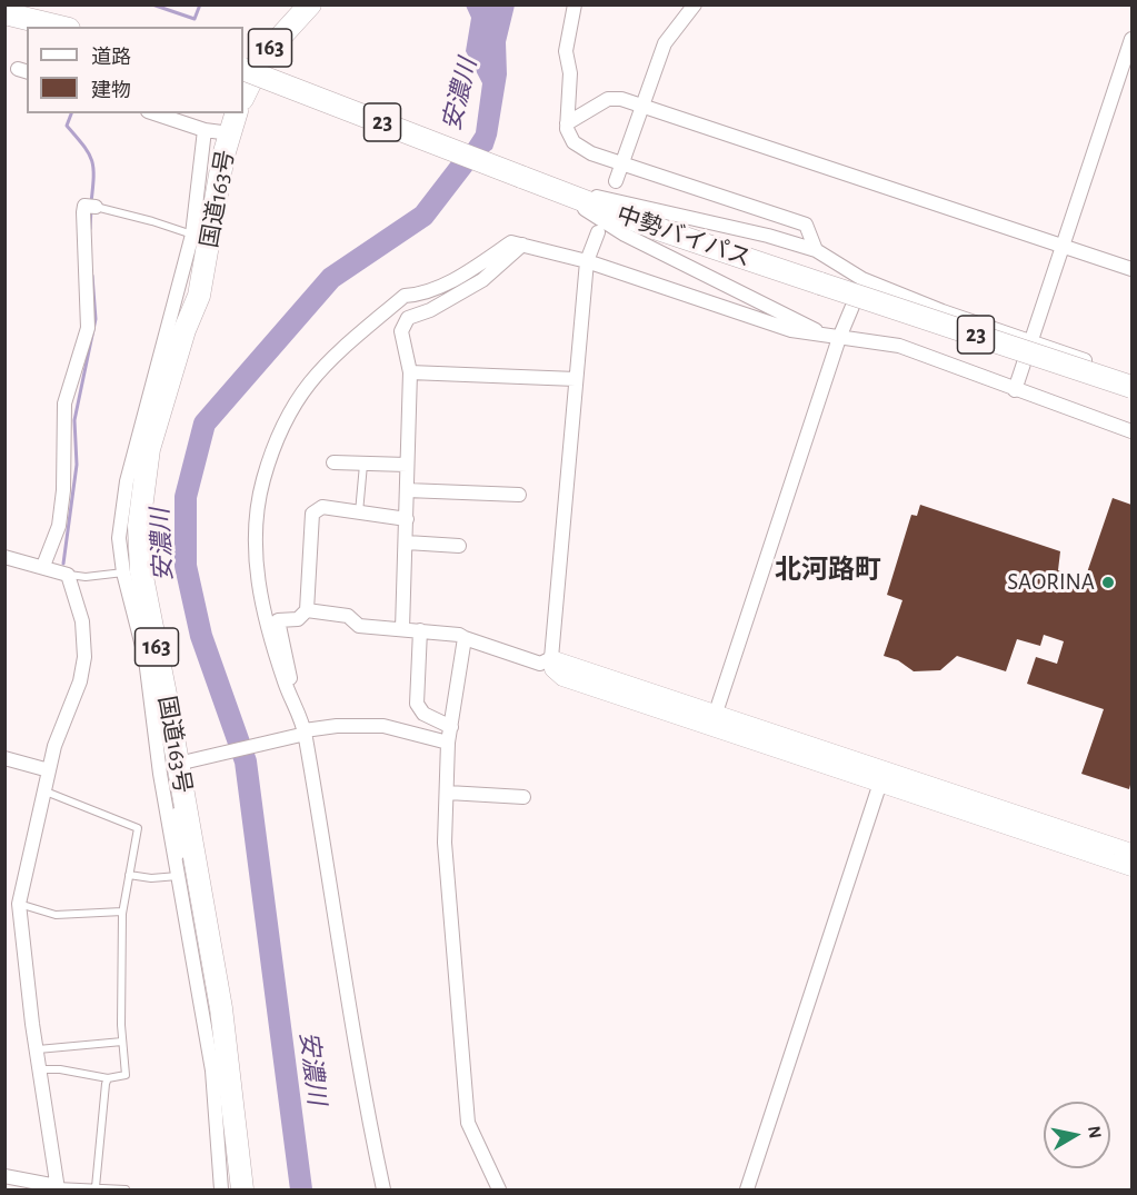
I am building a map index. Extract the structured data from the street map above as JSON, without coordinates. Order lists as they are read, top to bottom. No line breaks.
{"streets":{"highway":["163","23","国道163号","中勢バイパス"]},"districts":["北河路町"],"water":["安濃川"],"places":["SAORINA"],"legend":["道路","建物"],"north":"right"}
